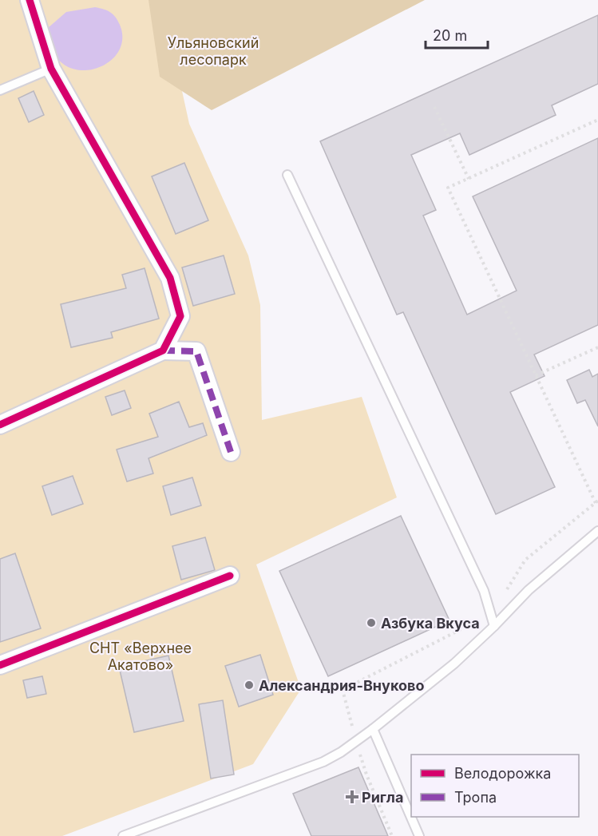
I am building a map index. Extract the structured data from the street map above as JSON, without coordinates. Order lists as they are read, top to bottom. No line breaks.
{"parks":["Ульяновский лесопарк","СНТ «Верхнее Акатово»"],"places":{"other":["Азбука Вкуса","Александрия-Внуково"],"health":["Ригла"]},"legend":["Велодорожка","Тропа"],"scale_bar":"20 m"}
